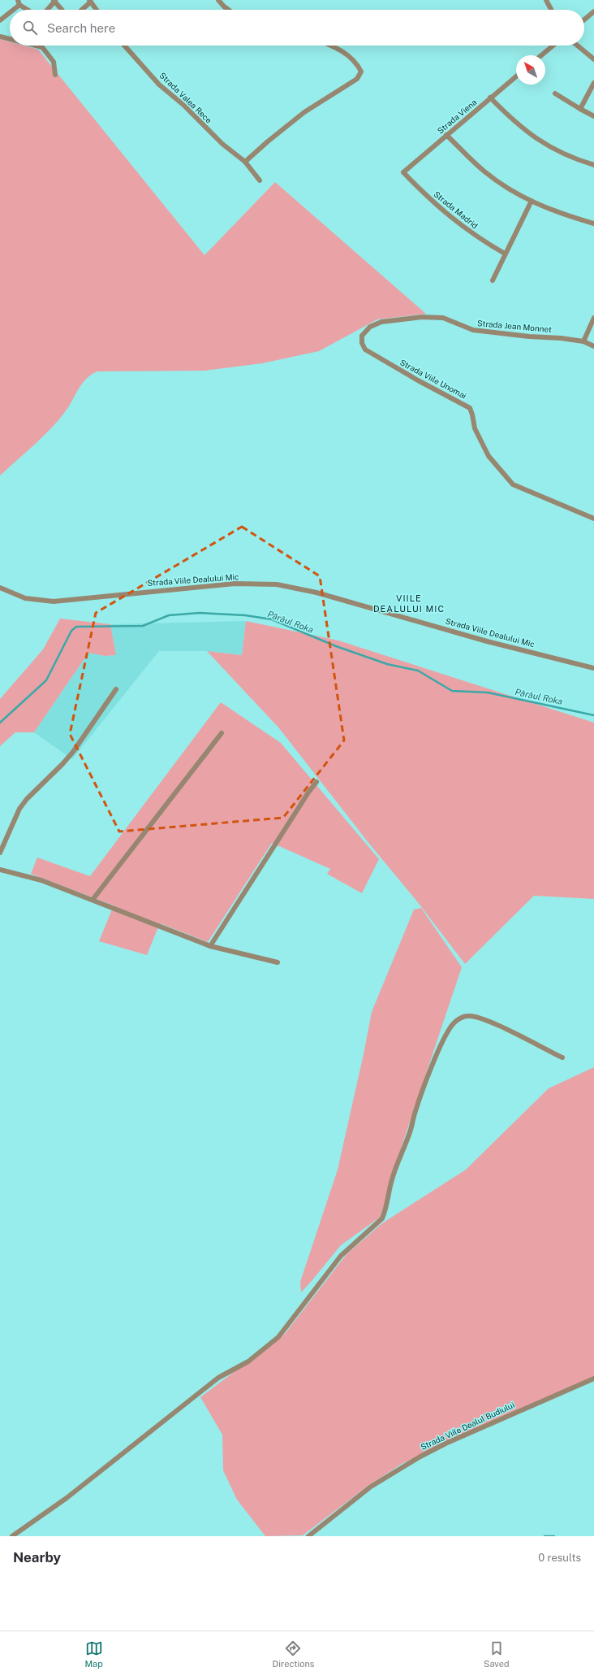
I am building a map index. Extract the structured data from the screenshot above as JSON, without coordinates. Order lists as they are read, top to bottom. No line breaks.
{"streets":{"street":["Strada Valea Rece","Strada Viena","Strada Madrid","Strada Jean Monnet","Strada Viile Unomai","Strada Viile Dealului Mic","Strada Viile Dealul Budiului"]},"crossings":[["Strada Viena","Strada Madrid"],["Strada Jean Monnet","Strada Viile Unomai"]],"districts":["VIILE DEALULUI MIC"],"water":["Pârâul Roka"],"north":"top left","page":{"search":"Search here","heading":["Nearby","0 results"],"nav":["Map","Directions","Saved"]}}
